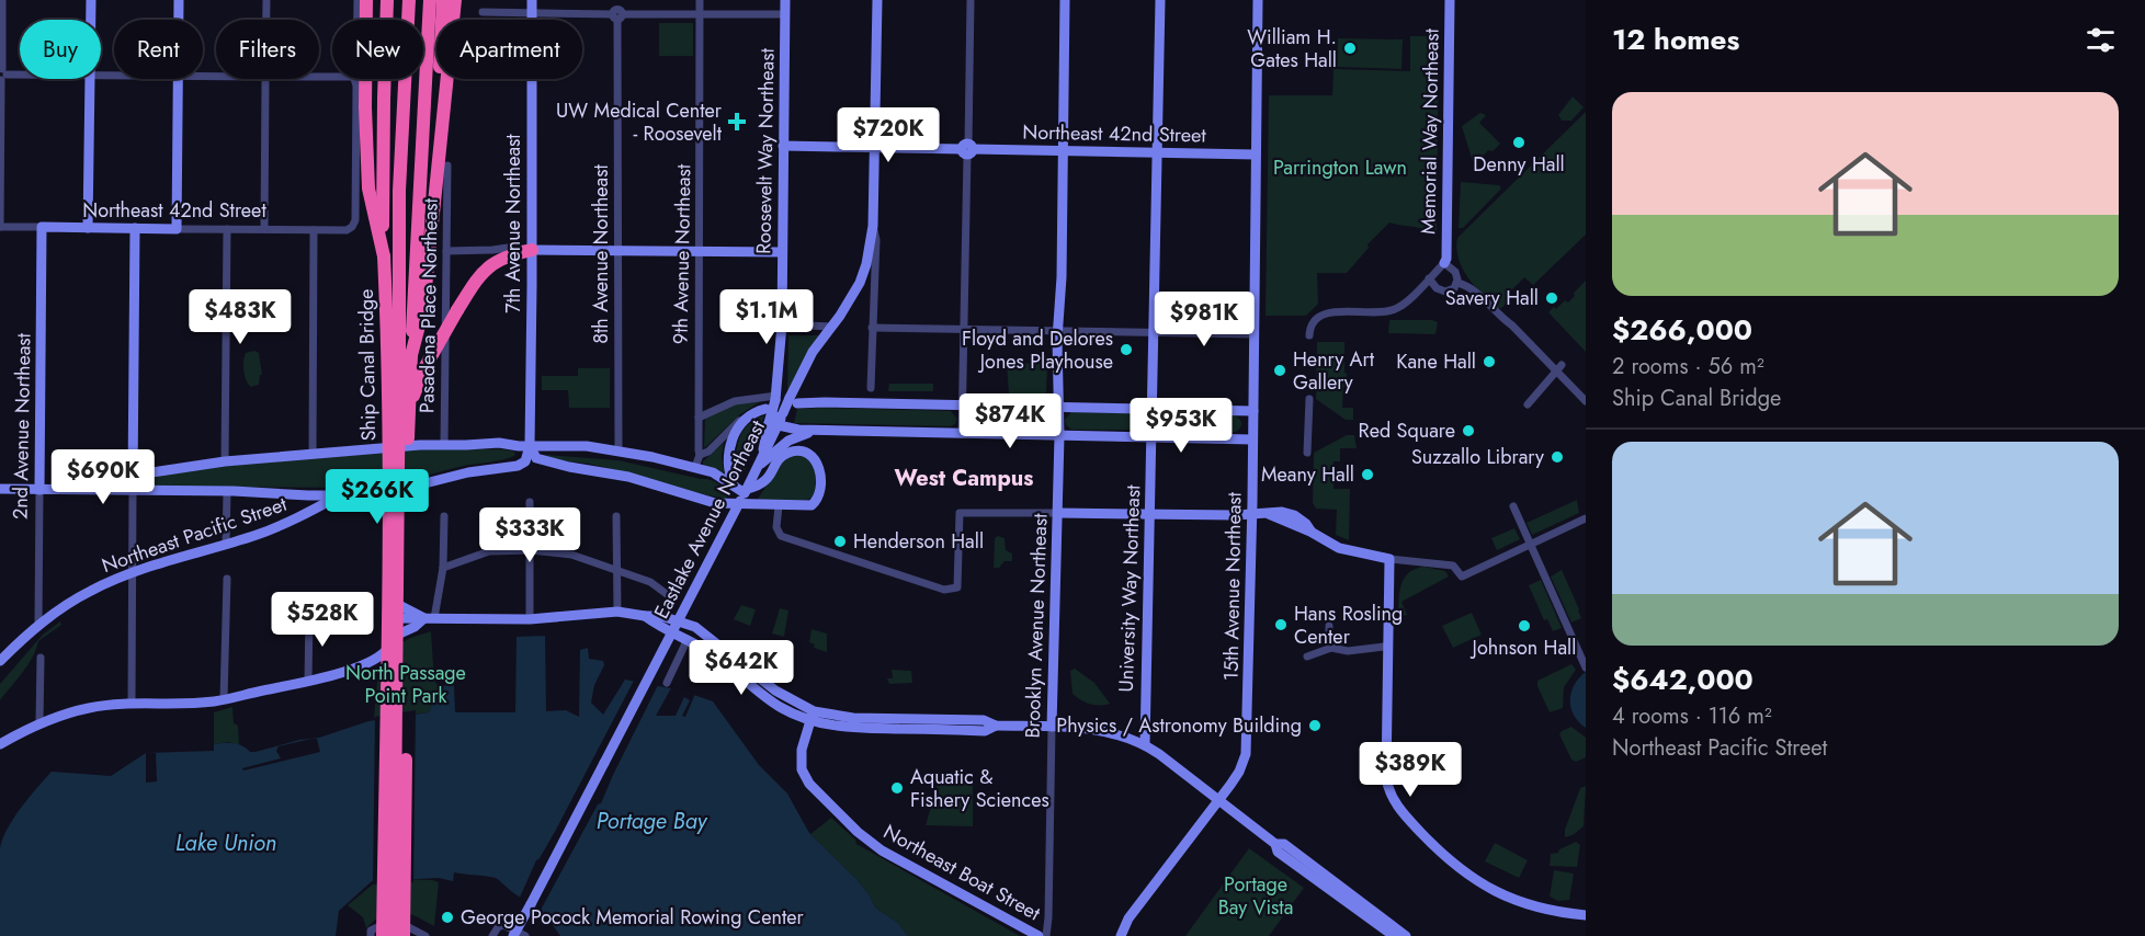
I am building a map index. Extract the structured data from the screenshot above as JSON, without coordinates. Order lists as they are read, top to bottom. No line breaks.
{"streets":{"highway":["Ship Canal Bridge"],"street":["Memorial Way Northeast","Northeast 42nd Street","Roosevelt Way Northeast","7th Avenue Northeast","8th Avenue Northeast","9th Avenue Northeast","Pasadena Place Northeast","2nd Avenue Northeast","Eastlake Avenue Northeast","Northeast Pacific Street","15th Avenue Northeast","University Way Northeast","Brooklyn Avenue Northeast","Northeast Boat Street"]},"crossings":[["Northeast 42nd Street","Roosevelt Way Northeast"],["Northeast 42nd Street","2nd Avenue Northeast"],["Northeast 42nd Street","Eastlake Avenue Northeast"],["Northeast 42nd Street","15th Avenue Northeast"],["Northeast 42nd Street","University Way Northeast"],["Northeast 42nd Street","Brooklyn Avenue Northeast"],["Roosevelt Way Northeast","Eastlake Avenue Northeast"],["2nd Avenue Northeast","Northeast Pacific Street"]],"districts":["West Campus"],"water":["Portage Bay","Lake Union"],"parks":["Parrington Lawn","North Passage Point Park","Portage Bay Vista"],"places":{"other":["William H. Gates Hall","Denny Hall","Savery Hall","Floyd and Delores Jones Playhouse","Kane Hall","Henry Art Gallery","Red Square","Suzzallo Library","Meany Hall","Henderson Hall","Hans Rosling Center","Johnson Hall","Physics / Astronomy Building","Aquatic & Fishery Sciences","George Pocock Memorial Rowing Center"],"health":["UW Medical Center - Roosevelt"]},"page":{"heading":"12 homes","chip":["Buy","Rent","Filters","New","Apartment"],"list":[{"name":"$266,000","note":"2 rooms · 56 m² · Ship Canal Bridge"},{"name":"$642,000","note":"4 rooms · 116 m² · Northeast Pacific Street"}],"price":["$720K","$483K","$1.1M","$981K","$874K","$953K","$690K","$266K","$333K","$528K","$642K","$389K"]}}
